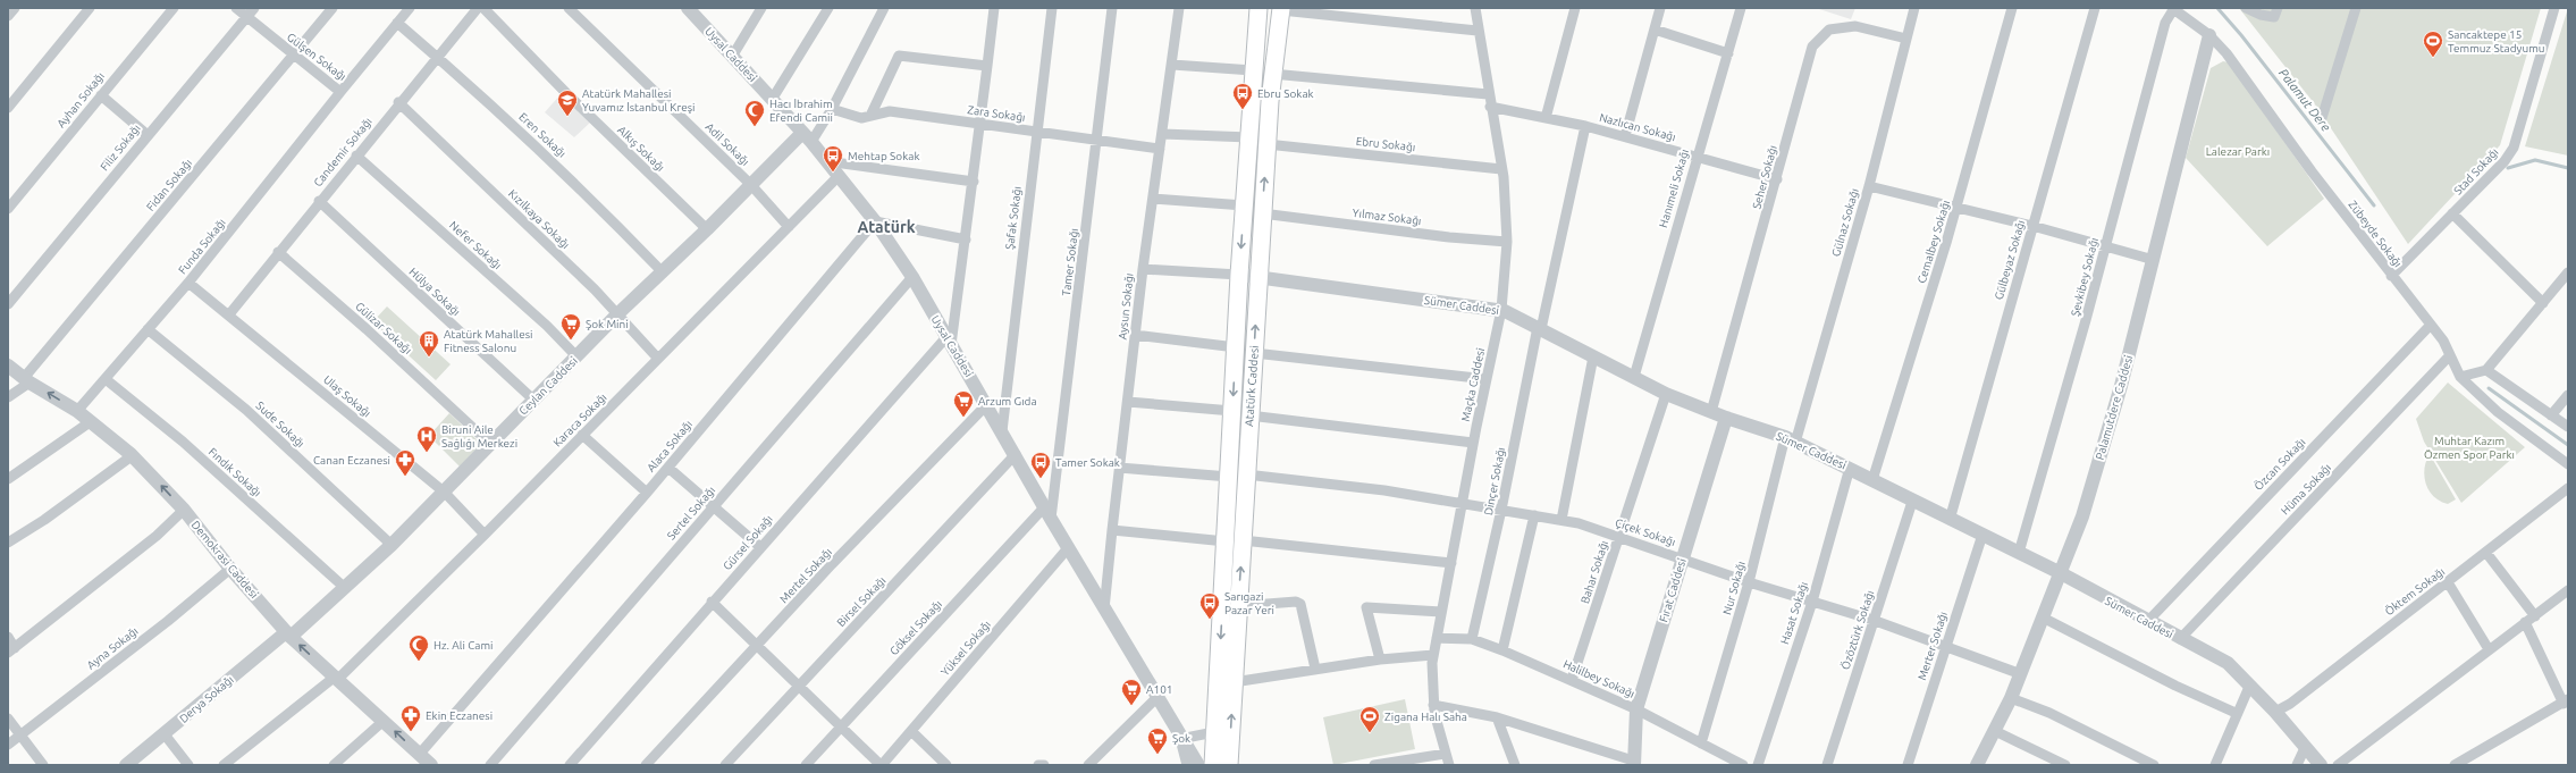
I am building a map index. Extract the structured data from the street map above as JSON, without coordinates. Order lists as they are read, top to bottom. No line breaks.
{"streets":{"main road":["Atatürk Caddesi"],"street":["Uysal Caddesi","Gülşen Sokağı","Ayhan Sokağı","Zara Sokağı","Nazlıcan Sokağı","Eren Sokağı","Adil Sokağı","Ebru Sokağı","Filiz Sokağı","Alkış Sokağı","Candemir Sokağı","Stad Sokağı","Seher Sokağı","Fidan Sokağı","Hanımeli Sokağı","Yılmaz Sokağı","Şafak Sokağı","Kızılkaya Sokağı","Gülnaz Sokağı","Zübeyde Sokağı","Cemalbey Sokağı","Nefer Sokağı","Funda Sokağı","Gülbeyaz Sokağı","Tamer Sokağı","Şevkibey Sokağı","Hülya Sokağı","Sümer Caddesi","Aysun Sokağı","Gülizar Sokağı","Maçka Caddesi","Ceylan Caddesi","Ulaş Sokağı","Palamutdere Caddesi","Karaca Sokağı","Sude Sokağı","Alaca Sokağı","Özcan Sokağı","Fındık Sokağı","Dinçer Sokağı","Hüma Sokağı","Sertel Sokağı","Çiçek Sokağı","Gürsel Sokağı","Demokrasi Caddesi","Bahar Sokağı","Mertel Sokağı","Nur Sokağı","Fırat Caddesi","Öktem Sokağı","Birsel Sokağı","Hasat Sokağı","Göksel Sokağı","Özöztürk Sokağı","Merter Sokağı","Ayna Sokağı","Yüksel Sokağı","Halilbey Sokağı","Derya Sokağı"]},"crossings":[["Uysal Caddesi","Şafak Sokağı"],["Uysal Caddesi","Tamer Sokağı"],["Uysal Caddesi","Aysun Sokağı"],["Uysal Caddesi","Ceylan Caddesi"],["Uysal Caddesi","Karaca Sokağı"],["Uysal Caddesi","Alaca Sokağı"],["Uysal Caddesi","Sertel Sokağı"],["Uysal Caddesi","Gürsel Sokağı"],["Uysal Caddesi","Mertel Sokağı"],["Uysal Caddesi","Birsel Sokağı"],["Uysal Caddesi","Göksel Sokağı"],["Uysal Caddesi","Yüksel Sokağı"],["Gülşen Sokağı","Eren Sokağı"],["Gülşen Sokağı","Filiz Sokağı"],["Gülşen Sokağı","Fidan Sokağı"],["Gülşen Sokağı","Funda Sokağı"],["Zara Sokağı","Şafak Sokağı"],["Zara Sokağı","Tamer Sokağı"],["Zara Sokağı","Aysun Sokağı"],["Nazlıcan Sokağı","Seher Sokağı"],["Nazlıcan Sokağı","Hanımeli Sokağı"],["Nazlıcan Sokağı","Maçka Caddesi"],["Nazlıcan Sokağı","Dinçer Sokağı"],["Eren Sokağı","Candemir Sokağı"],["Eren Sokağı","Ceylan Caddesi"],["Adil Sokağı","Ceylan Caddesi"],["Adil Sokağı","Karaca Sokağı"],["Ebru Sokağı","Maçka Caddesi"],["Ebru Sokağı","Atatürk Caddesi"],["Alkış Sokağı","Ceylan Caddesi"],["Candemir Sokağı","Kızılkaya Sokağı"],["Candemir Sokağı","Nefer Sokağı"],["Candemir Sokağı","Hülya Sokağı"],["Candemir Sokağı","Gülizar Sokağı"],["Candemir Sokağı","Ulaş Sokağı"],["Stad Sokağı","Zübeyde Sokağı"],["Seher Sokağı","Gülnaz Sokağı"],["Seher Sokağı","Sümer Caddesi"],["Fidan Sokağı","Demokrasi Caddesi"],["Hanımeli Sokağı","Sümer Caddesi"],["Yılmaz Sokağı","Maçka Caddesi"],["Yılmaz Sokağı","Atatürk Caddesi"],["Kızılkaya Sokağı","Ceylan Caddesi"],["Kızılkaya Sokağı","Karaca Sokağı"],["Gülnaz Sokağı","Sümer Caddesi"],["Gülnaz Sokağı","Nur Sokağı"],["Zübeyde Sokağı","Şevkibey Sokağı"],["Zübeyde Sokağı","Palamutdere Caddesi"],["Zübeyde Sokağı","Özcan Sokağı"],["Zübeyde Sokağı","Hüma Sokağı"],["Cemalbey Sokağı","Sümer Caddesi"],["Nefer Sokağı","Ceylan Caddesi"],["Funda Sokağı","Ulaş Sokağı"],["Funda Sokağı","Sude Sokağı"],["Funda Sokağı","Fındık Sokağı"],["Funda Sokağı","Demokrasi Caddesi"],["Gülbeyaz Sokağı","Sümer Caddesi"],["Tamer Sokağı","Göksel Sokağı"],["Şevkibey Sokağı","Sümer Caddesi"],["Hülya Sokağı","Ceylan Caddesi"],["Sümer Caddesi","Maçka Caddesi"],["Sümer Caddesi","Atatürk Caddesi"],["Sümer Caddesi","Palamutdere Caddesi"],["Sümer Caddesi","Özcan Sokağı"],["Sümer Caddesi","Dinçer Sokağı"],["Sümer Caddesi","Hüma Sokağı"],["Sümer Caddesi","Bahar Sokağı"],["Sümer Caddesi","Nur Sokağı"],["Sümer Caddesi","Fırat Caddesi"],["Sümer Caddesi","Öktem Sokağı"],["Sümer Caddesi","Hasat Sokağı"],["Sümer Caddesi","Özöztürk Sokağı"],["Sümer Caddesi","Merter Sokağı"],["Gülizar Sokağı","Ceylan Caddesi"],["Maçka Caddesi","Çiçek Sokağı"],["Maçka Caddesi","Halilbey Sokağı"],["Ceylan Caddesi","Ulaş Sokağı"],["Ceylan Caddesi","Sude Sokağı"],["Ceylan Caddesi","Fındık Sokağı"],["Ceylan Caddesi","Demokrasi Caddesi"],["Ceylan Caddesi","Derya Sokağı"],["Atatürk Caddesi","Çiçek Sokağı"],["Ulaş Sokağı","Karaca Sokağı"],["Palamutdere Caddesi","Çiçek Sokağı"],["Karaca Sokağı","Demokrasi Caddesi"],["Alaca Sokağı","Demokrasi Caddesi"],["Dinçer Sokağı","Çiçek Sokağı"],["Dinçer Sokağı","Halilbey Sokağı"],["Çiçek Sokağı","Bahar Sokağı"],["Çiçek Sokağı","Nur Sokağı"],["Çiçek Sokağı","Fırat Caddesi"],["Çiçek Sokağı","Hasat Sokağı"],["Çiçek Sokağı","Özöztürk Sokağı"],["Çiçek Sokağı","Merter Sokağı"],["Demokrasi Caddesi","Ayna Sokağı"],["Demokrasi Caddesi","Derya Sokağı"],["Bahar Sokağı","Halilbey Sokağı"],["Nur Sokağı","Halilbey Sokağı"],["Fırat Caddesi","Halilbey Sokağı"]],"one_way":["Demokrasi Caddesi"],"districts":["Atatürk"],"water":["Palamut Dere"],"parks":["Lalezar Parkı","Muhtar Kazım Özmen Spor Parkı"],"places":{"sports":["Sancaktepe 15 Temmuz Stadyumu","Zigana Halı Saha"],"bus stop":["Ebru Sokak","Mehtap Sokak","Tamer Sokak","Sarıgazi Pazar Yeri"],"school or university":["Atatürk Mahallesi Yuvamız İstanbul Kreşi"],"mosque":["Hacı İbrahim Efendi Camii","Hz. Ali Cami"],"supermarket":["Şok Mini","Arzum Gıda","A101","Şok"],"building":["Atatürk Mahallesi Fitness Salonu"],"hospital":["Biruni Aile Sağlığı Merkezi"],"pharmacy":["Canan Eczanesi","Ekin Eczanesi"]}}
